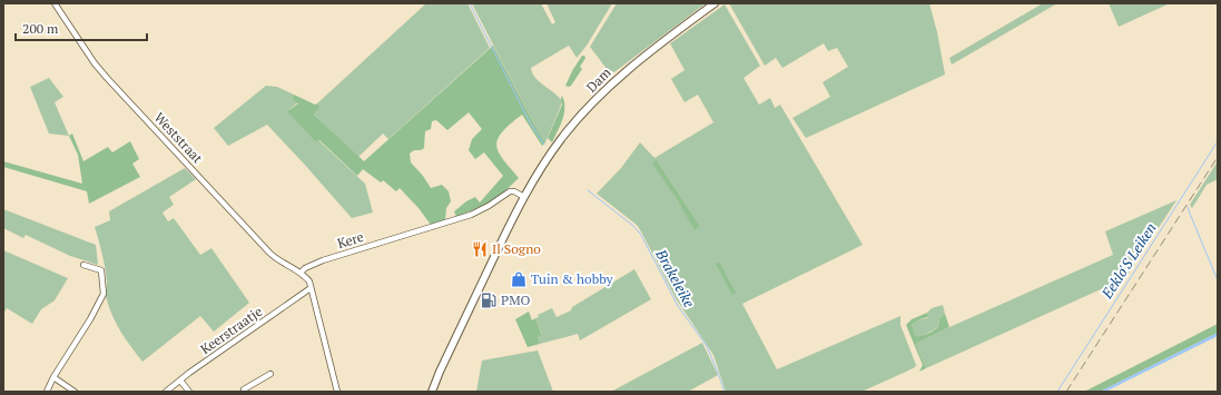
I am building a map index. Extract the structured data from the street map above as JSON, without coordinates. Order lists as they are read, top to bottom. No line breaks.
{"streets":{"main road":["Dam"],"street":["Weststraat","Kere","Keerstraatje"]},"crossings":[["Dam","Kere"],["Weststraat","Kere"]],"water":["Eeklo'S Leiken","Brakeleike"],"places":{"restaurant":["Il Sogno"],"shop":["Tuin & hobby"],"fuel station":["PMO"]},"scale_bar":"200 m"}
